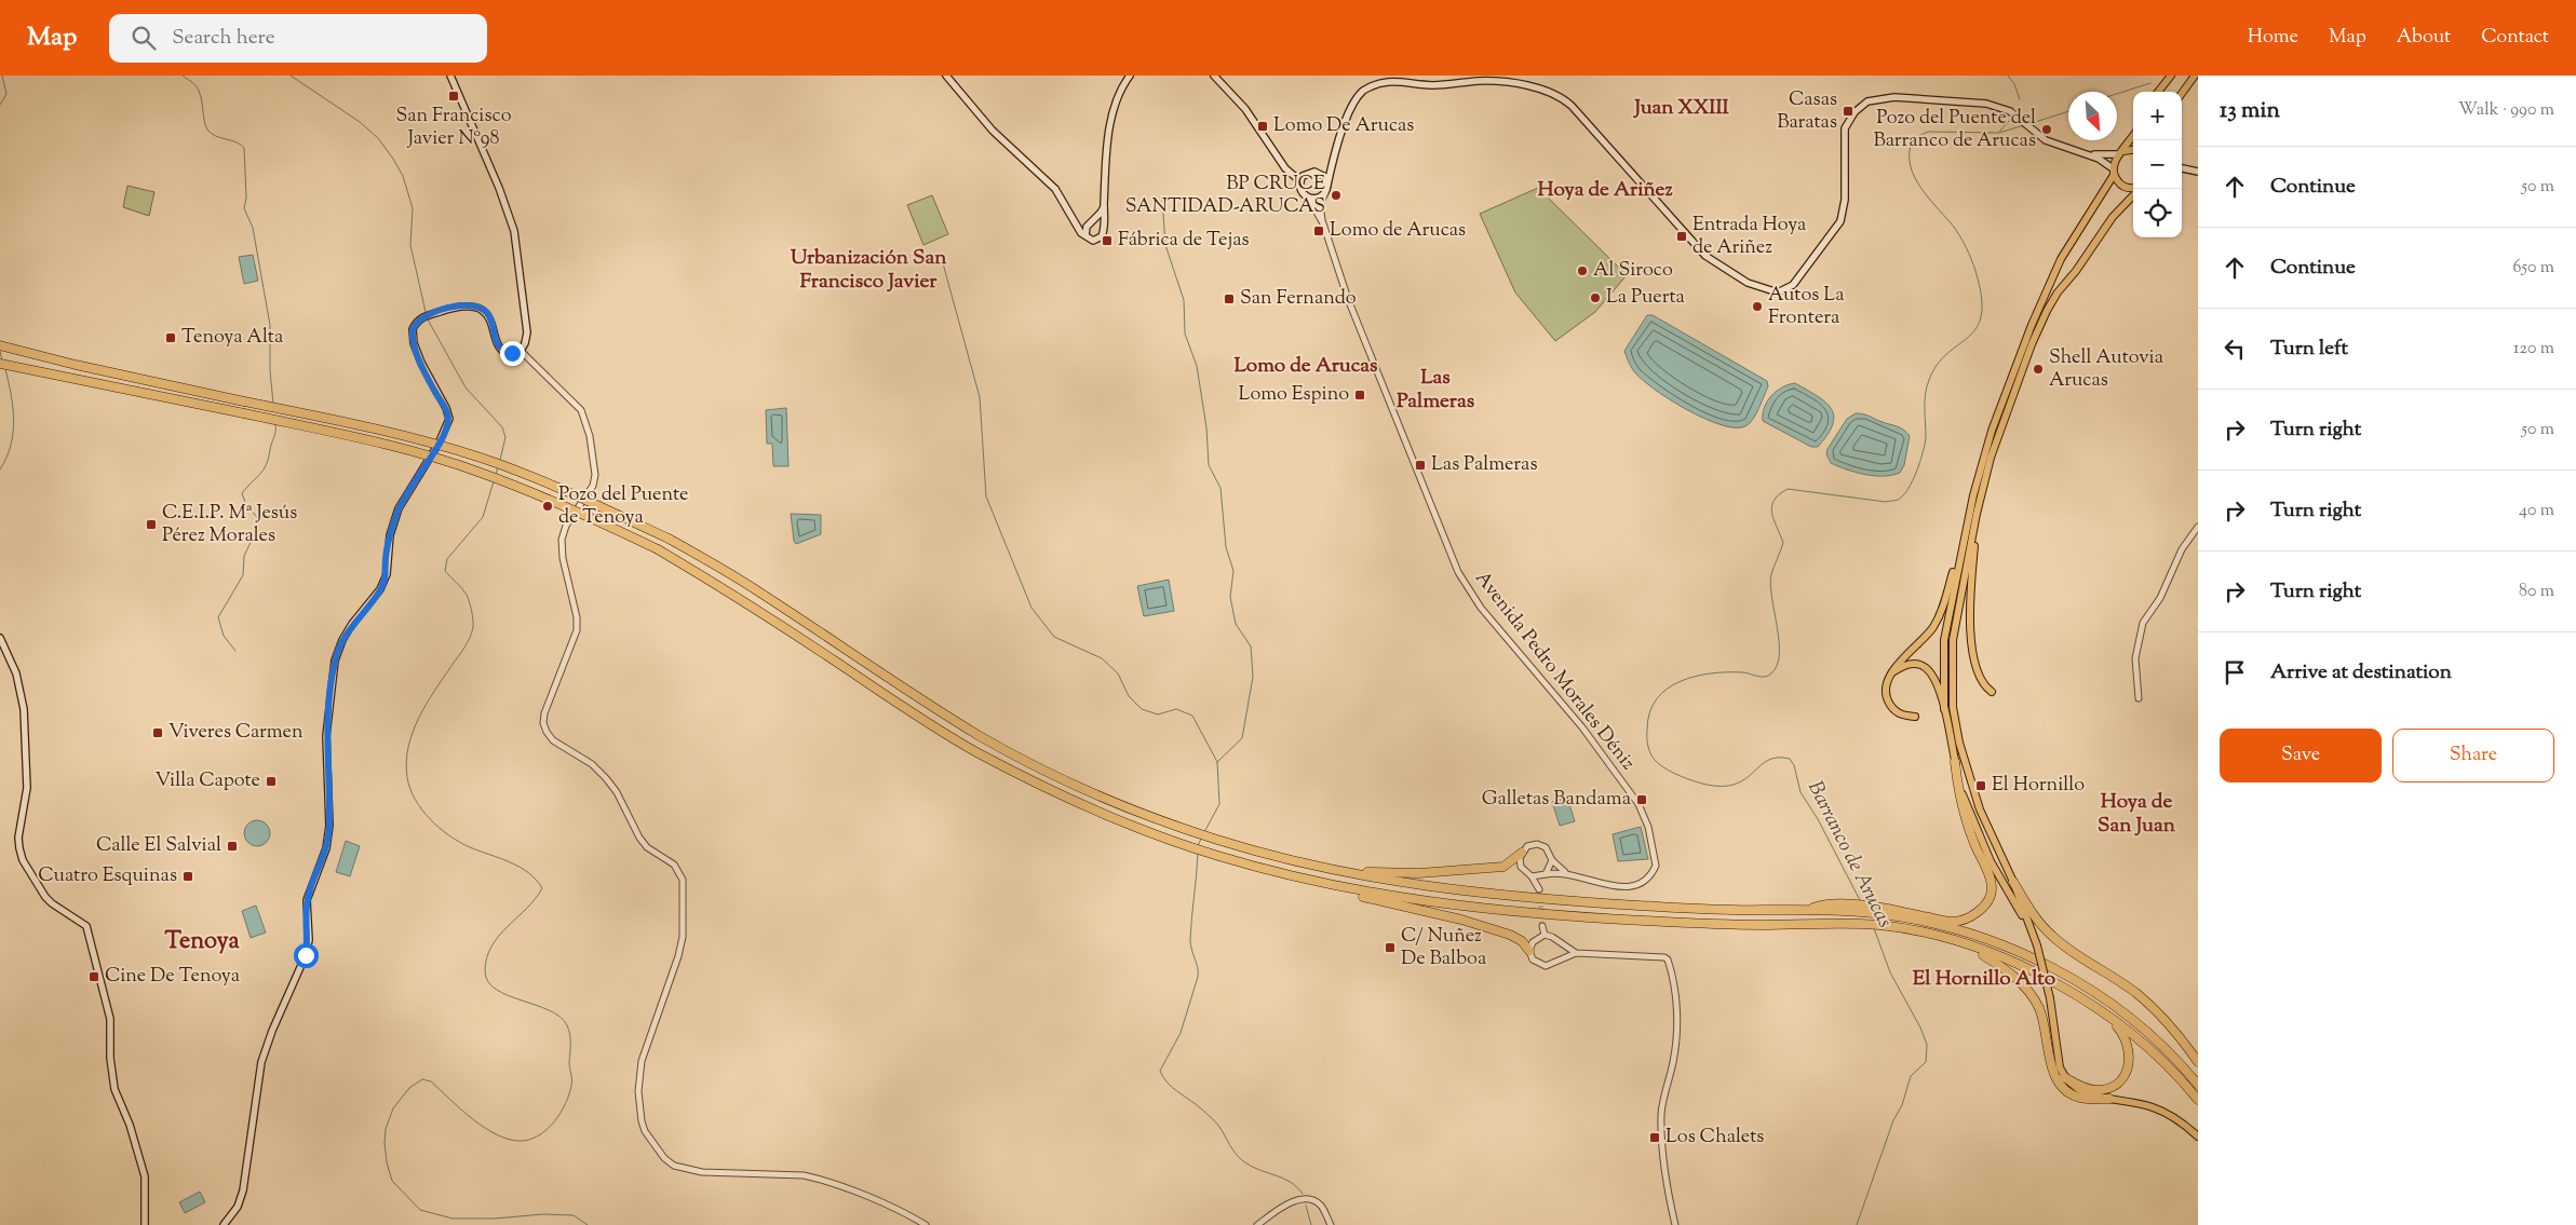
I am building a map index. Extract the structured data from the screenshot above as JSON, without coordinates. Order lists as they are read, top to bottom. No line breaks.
{"streets":{"street":["Avenida Pedro Morales Déniz"]},"districts":["Juan XXIII","Hoya de Ariñez","Urbanización San Francisco Javier","Lomo de Arucas","Las Palmeras","Hoya de San Juan","Tenoya","El Hornillo Alto"],"water":["Barranco de Arucas"],"places":{"transit":["San Francisco Javier Nº98","Casas Baratas","Lomo De Arucas","Lomo de Arucas","Entrada Hoya de Ariñez","Fábrica de Tejas","San Fernando","Tenoya Alta","Lomo Espino","Las Palmeras","C.E.I.P. Mª Jesús Pérez Morales","Viveres Carmen","Villa Capote","El Hornillo","Galletas Bandama","Calle El Salvial","Cuatro Esquinas","C/ Nuñez De Balboa","Cine De Tenoya","Los Chalets"],"other":["Pozo del Puente del Barranco de Arucas","BP CRUCE SANTIDAD-ARUCAS","Al Siroco","La Puerta","Autos La Frontera","Shell Autovia Arucas","Pozo del Puente de Tenoya"]},"north":"bottom right","page":{"header":"Map","search":"Search here","nav":["Home","Map","About","Contact"],"heading":["13 min","Walk · 990 m"],"map_buttons":["+","−"],"list":[["Continue","50 m"],["Continue","650 m"],["Turn left","120 m"],["Turn right","50 m"],["Turn right","40 m"],["Turn right","80 m"],"Arrive at destination"],"buttons":["Save","Share"]}}
